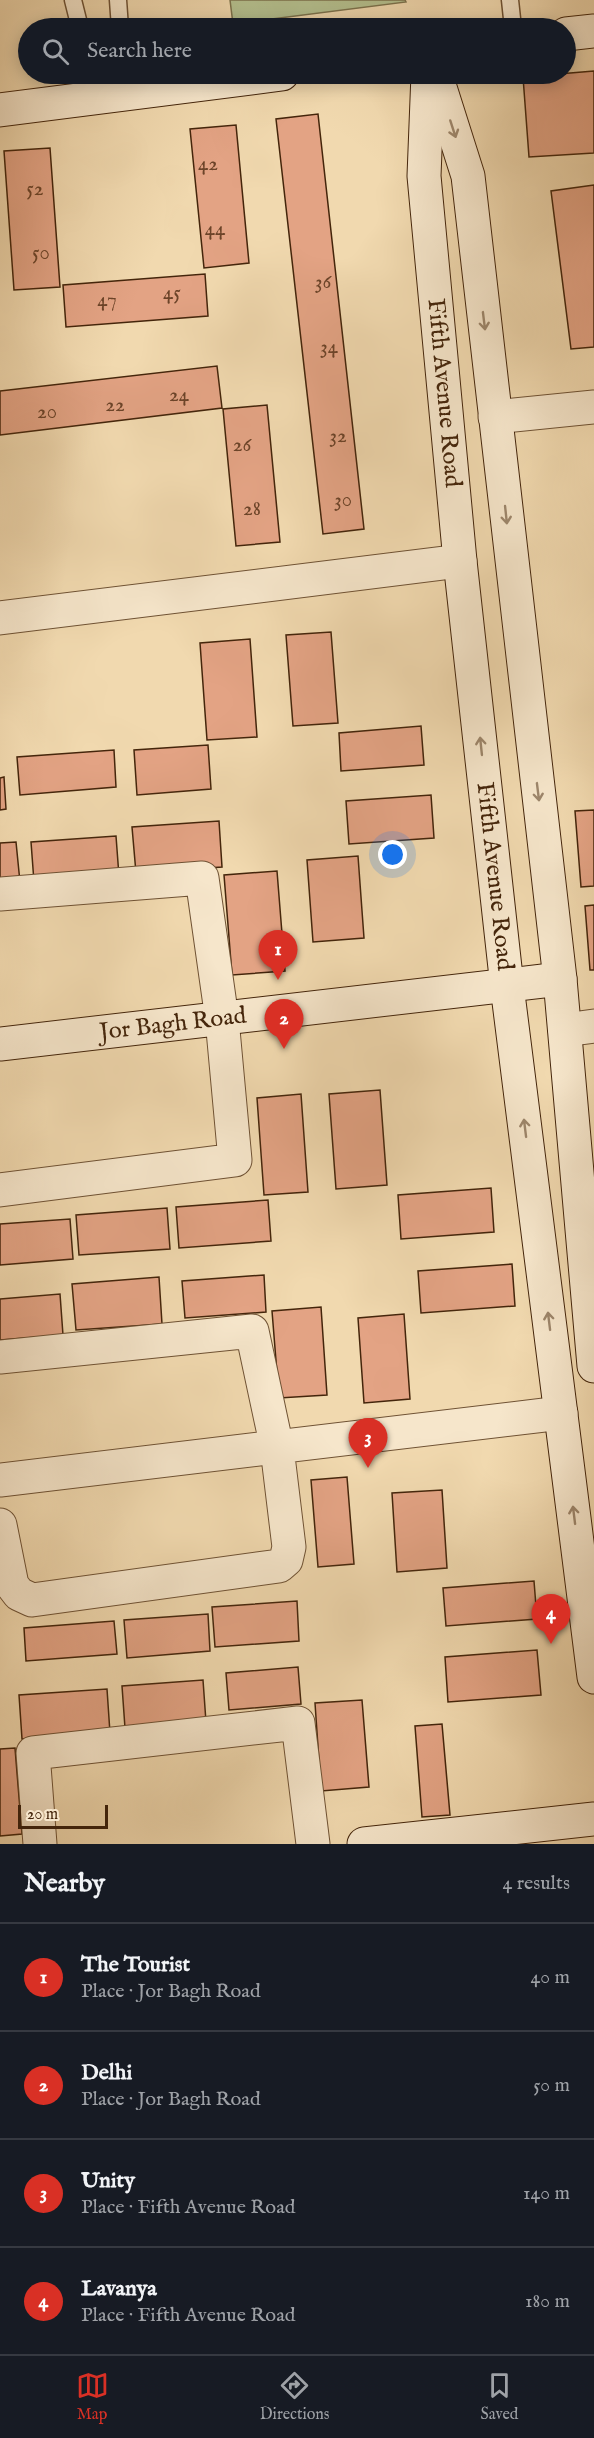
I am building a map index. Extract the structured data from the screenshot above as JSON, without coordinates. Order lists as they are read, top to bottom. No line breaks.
{"streets":{"street":["Fifth Avenue Road","Jor Bagh Road"]},"crossings":[["Fifth Avenue Road","Jor Bagh Road"]],"house_numbers":["42","52","44","50","36","45","47","34","24","22","20","32","26","30","28"],"scale_bar":"20 m","page":{"search":"Search here","pins":["1","2","3","4"],"scale":"20 m","heading":["Nearby","4 results"],"list":[{"mark":"1","name":"The Tourist","note":"Place · Jor Bagh Road","value":"40 m"},{"mark":"2","name":"Delhi","note":"Place · Jor Bagh Road","value":"50 m"},{"mark":"3","name":"Unity","note":"Place · Fifth Avenue Road","value":"140 m"},{"mark":"4","name":"Lavanya","note":"Place · Fifth Avenue Road","value":"180 m"}],"nav":["Map","Directions","Saved"]}}
